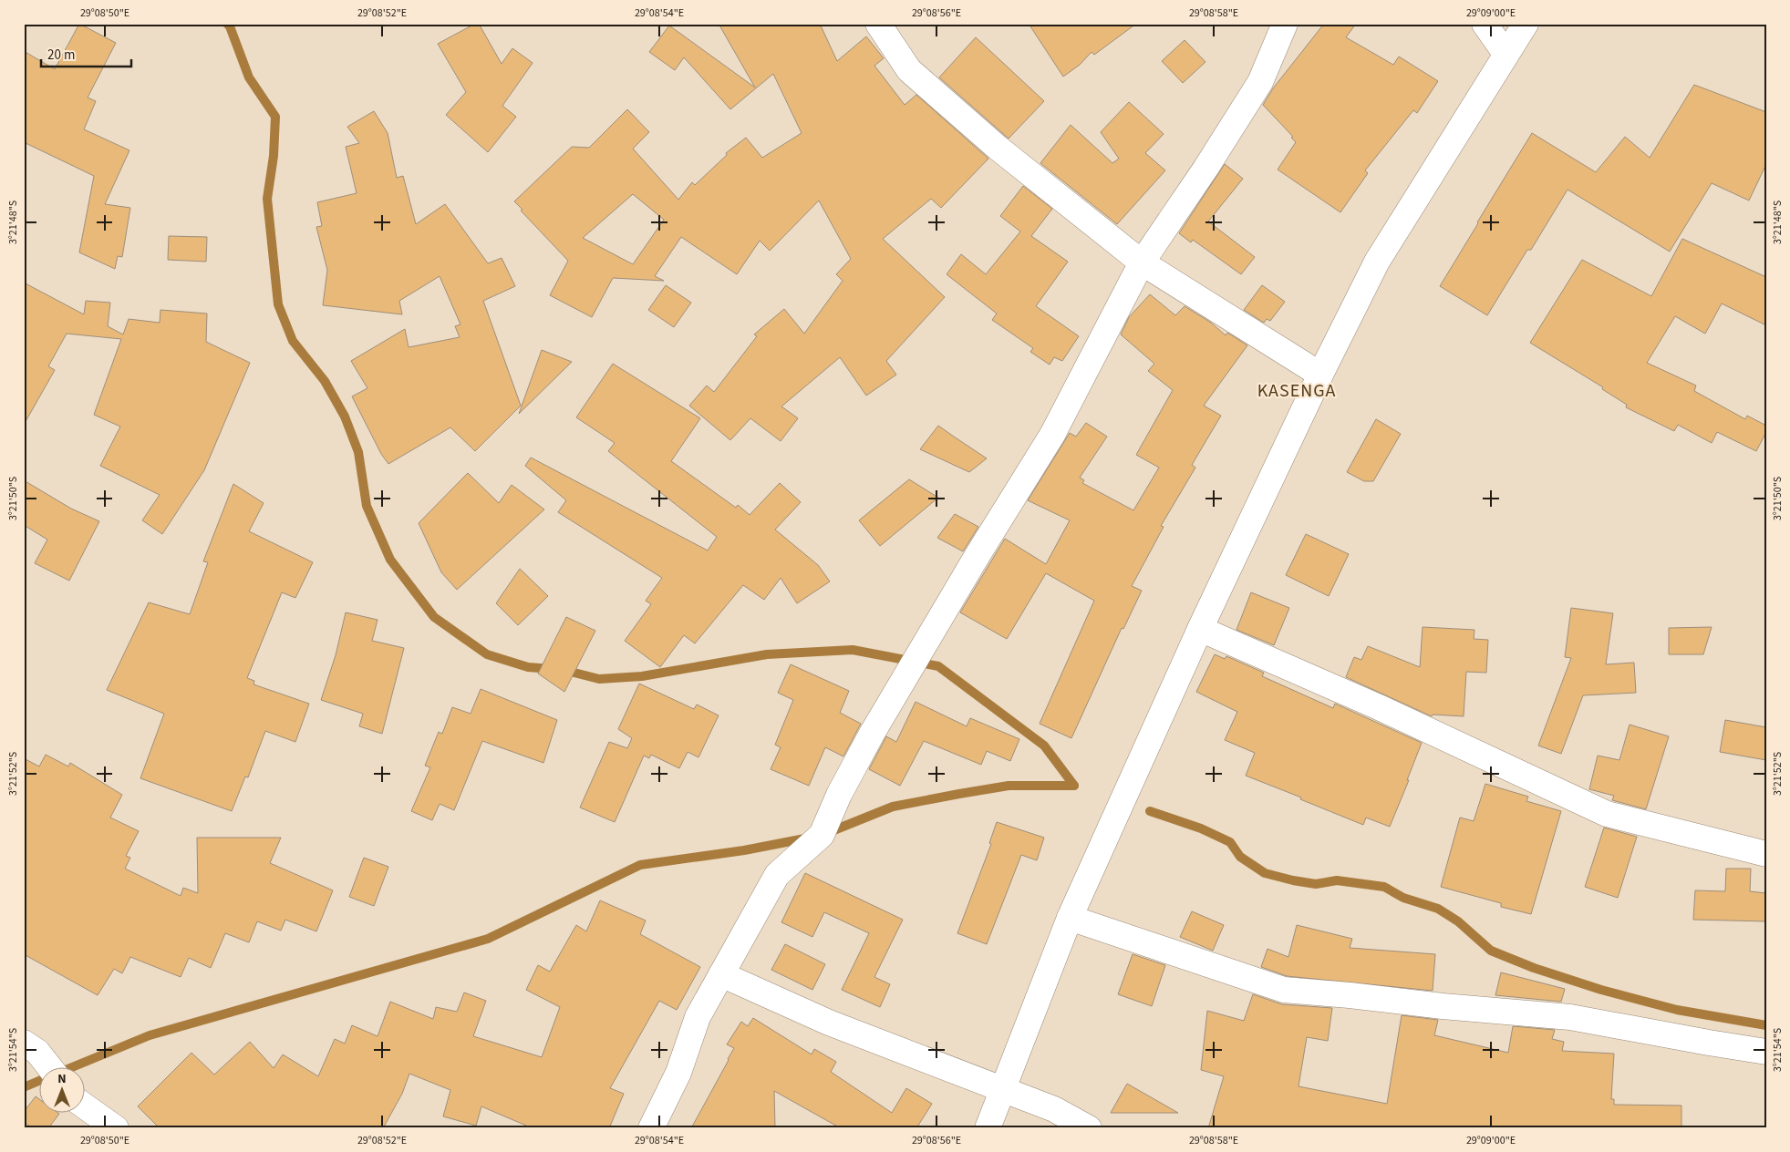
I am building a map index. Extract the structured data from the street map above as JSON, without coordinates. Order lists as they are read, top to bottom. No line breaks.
{"districts":["KASENGA"],"scale_bar":"20 m","north":"top","coordinates":["29°08'50\"E","29°08'52\"E","29°08'54\"E","29°08'56\"E","29°08'58\"E","29°09'00\"E","3°21'48\"S","3°21'50\"S","3°21'52\"S","3°21'54\"S"]}
